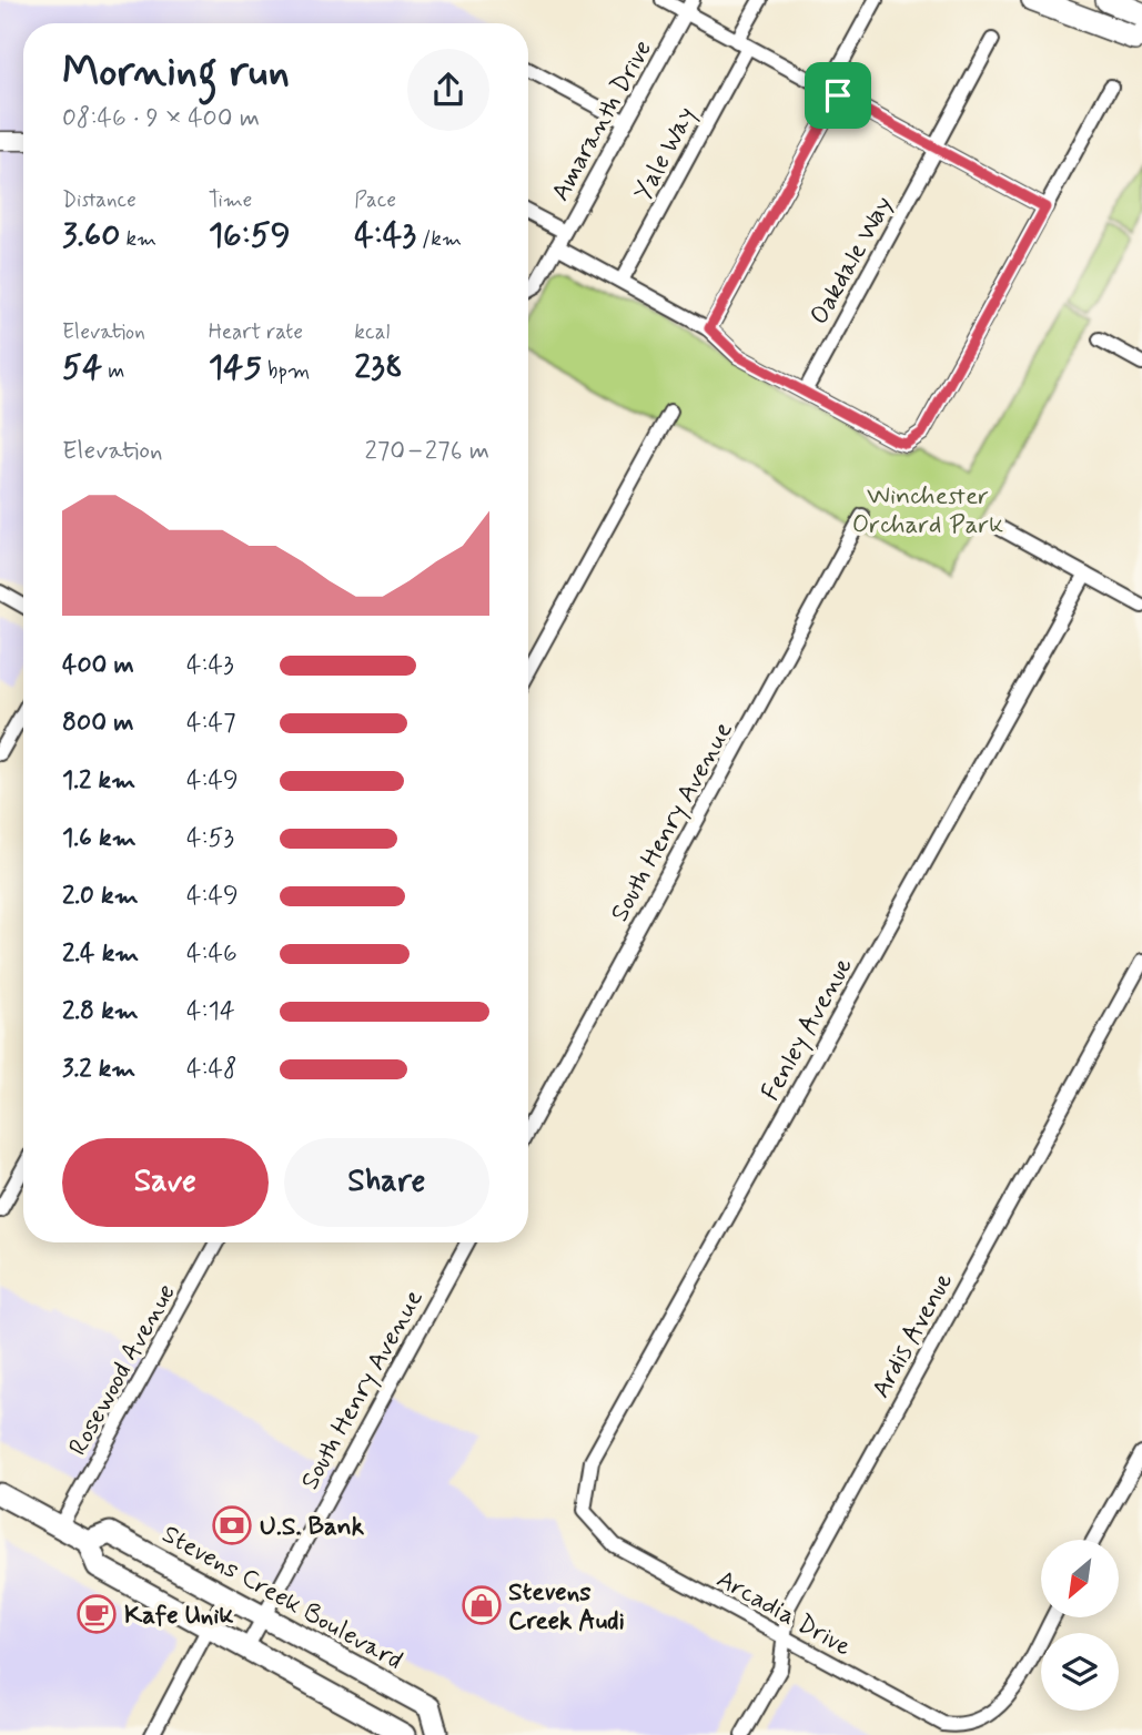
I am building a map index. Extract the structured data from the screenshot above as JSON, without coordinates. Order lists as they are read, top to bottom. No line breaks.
{"streets":{"main road":["Stevens Creek Boulevard"],"street":["Amaranth Drive","Yale Way","Oakdale Way","South Henry Avenue","Fenley Avenue","Ardis Avenue","Rosewood Avenue","Arcadia Drive"]},"crossings":[["South Henry Avenue","Stevens Creek Boulevard"],["Fenley Avenue","Arcadia Drive"],["Ardis Avenue","Arcadia Drive"]],"parks":["Winchester Orchard Park"],"places":{"bank":["U.S. Bank"],"shop":["Stevens Creek Audi"],"cafe":["Kafe Unik"]},"north":"bottom left","page":{"heading":["Morning run","08:46 · 9 × 400 m"],"stats":[["Distance","3.60 km"],["Time","16:59"],["Pace","4:43 /km"],["Elevation","54 m"],["Heart rate","145 bpm"],["kcal","238"]],"chart":["Elevation","270–276 m"],"list":[{"name":"400 m","note":"4:43"},{"name":"800 m","note":"4:47"},{"name":"1.2 km","note":"4:49"},{"name":"1.6 km","note":"4:53"},{"name":"2.0 km","note":"4:49"},{"name":"2.4 km","note":"4:46"},{"name":"2.8 km","note":"4:14"},{"name":"3.2 km","note":"4:48"}],"buttons":["Save","Share"]}}
